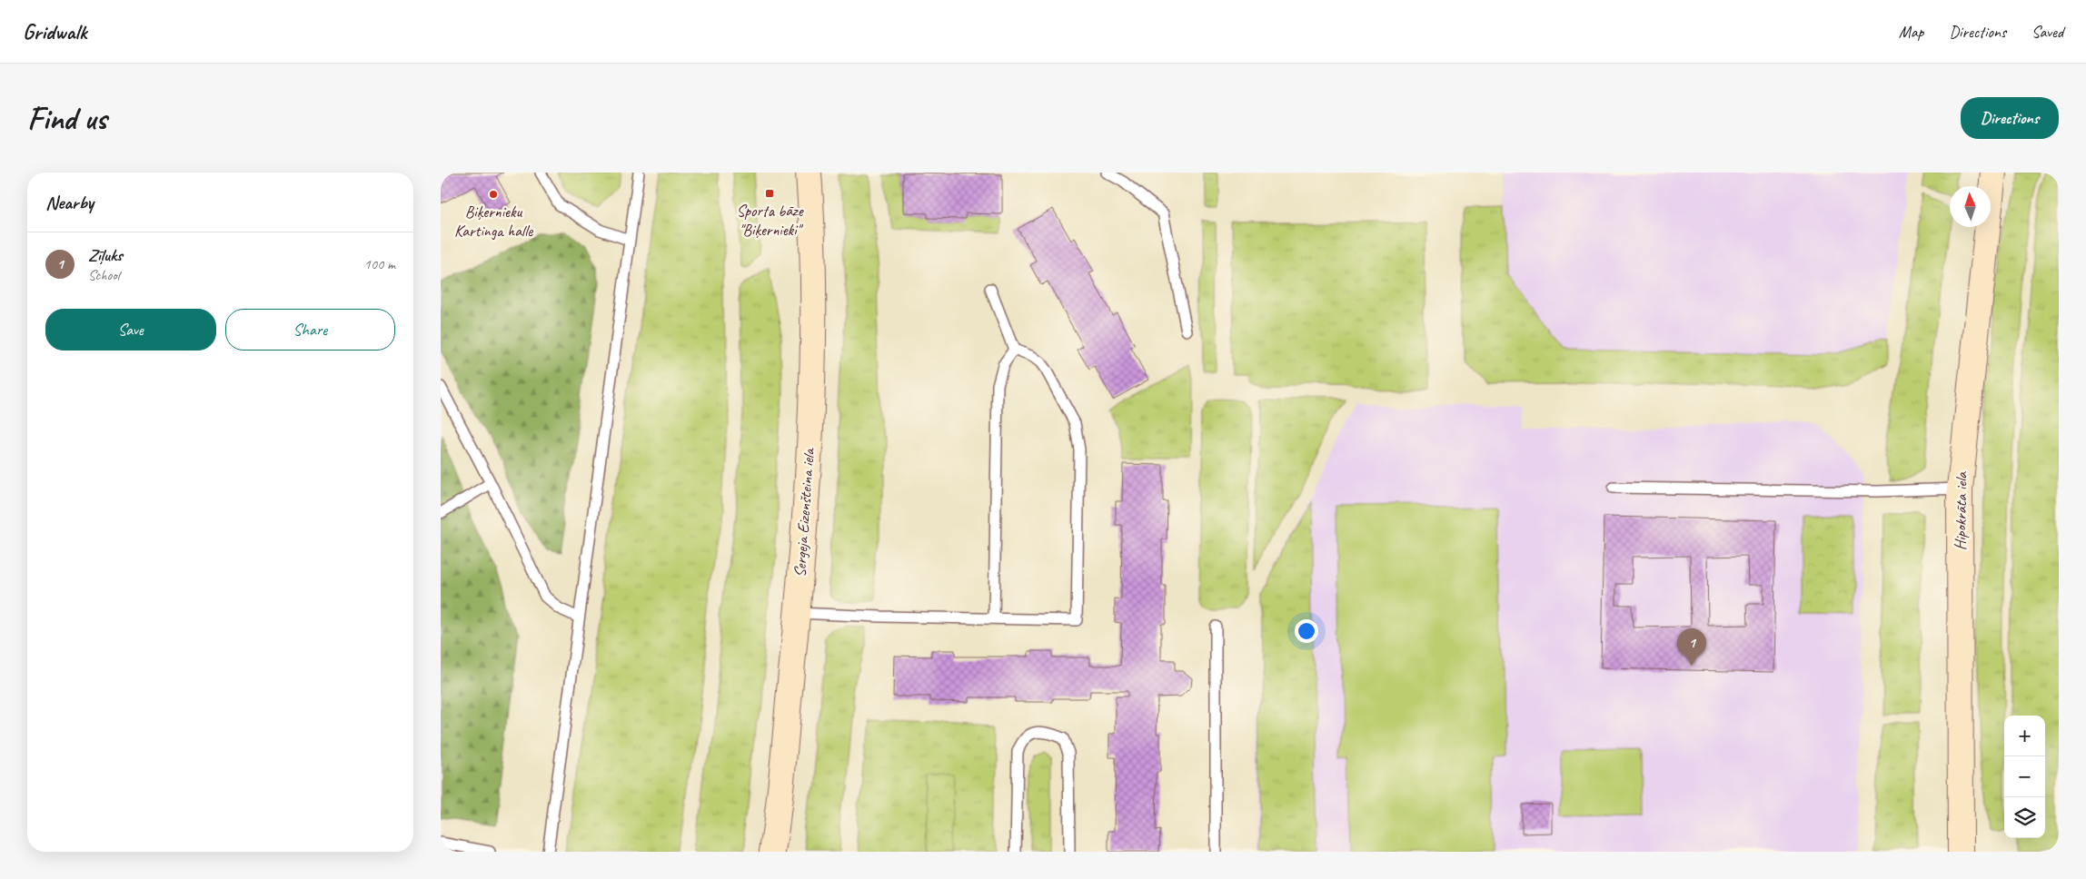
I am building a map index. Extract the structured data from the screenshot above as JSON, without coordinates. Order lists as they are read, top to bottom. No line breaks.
{"streets":{"street":["Hipokrāta iela","Sergeja Eizenšteina iela"]},"places":{"transit":["Sporta bāze \"Biķernieki\""],"other":["Biķernieku Kartinga halle"]},"north":"top","page":{"header":"Gridwalk","nav":["Map","Directions","Saved"],"buttons":["Directions",["Save","Share"]],"title":"Find us","heading":"Nearby","list":[{"mark":"1","name":"Zīļuks","note":"School","value":"100 m"}],"pins":"1","map_buttons":["+","−"]}}
